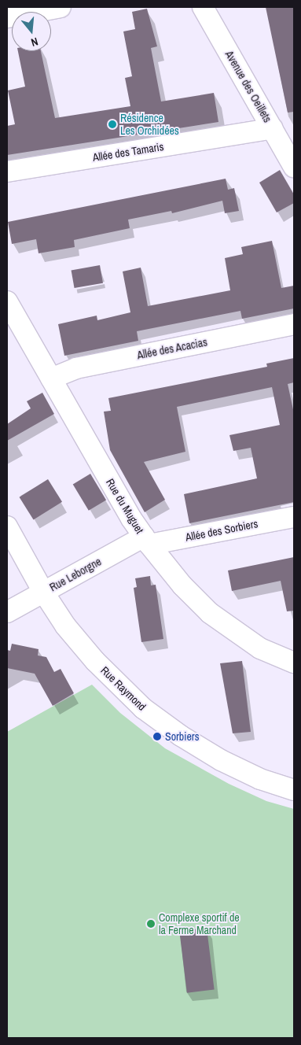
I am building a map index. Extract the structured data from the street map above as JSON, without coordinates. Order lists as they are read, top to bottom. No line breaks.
{"streets":{"street":["Avenue des Oeillets","Allée des Tamaris","Allée des Acacias","Rue du Muguet","Allée des Sorbiers","Rue Leborgne","Rue Raymond"]},"crossings":[["Avenue des Oeillets","Allée des Tamaris"],["Allée des Acacias","Rue du Muguet"],["Rue du Muguet","Allée des Sorbiers"],["Rue du Muguet","Rue Leborgne"],["Allée des Sorbiers","Rue Leborgne"],["Rue Leborgne","Rue Raymond"]],"places":["Résidence Les Orchidées","Sorbiers","Complexe sportif de la Ferme Marchand"],"north":"bottom"}
